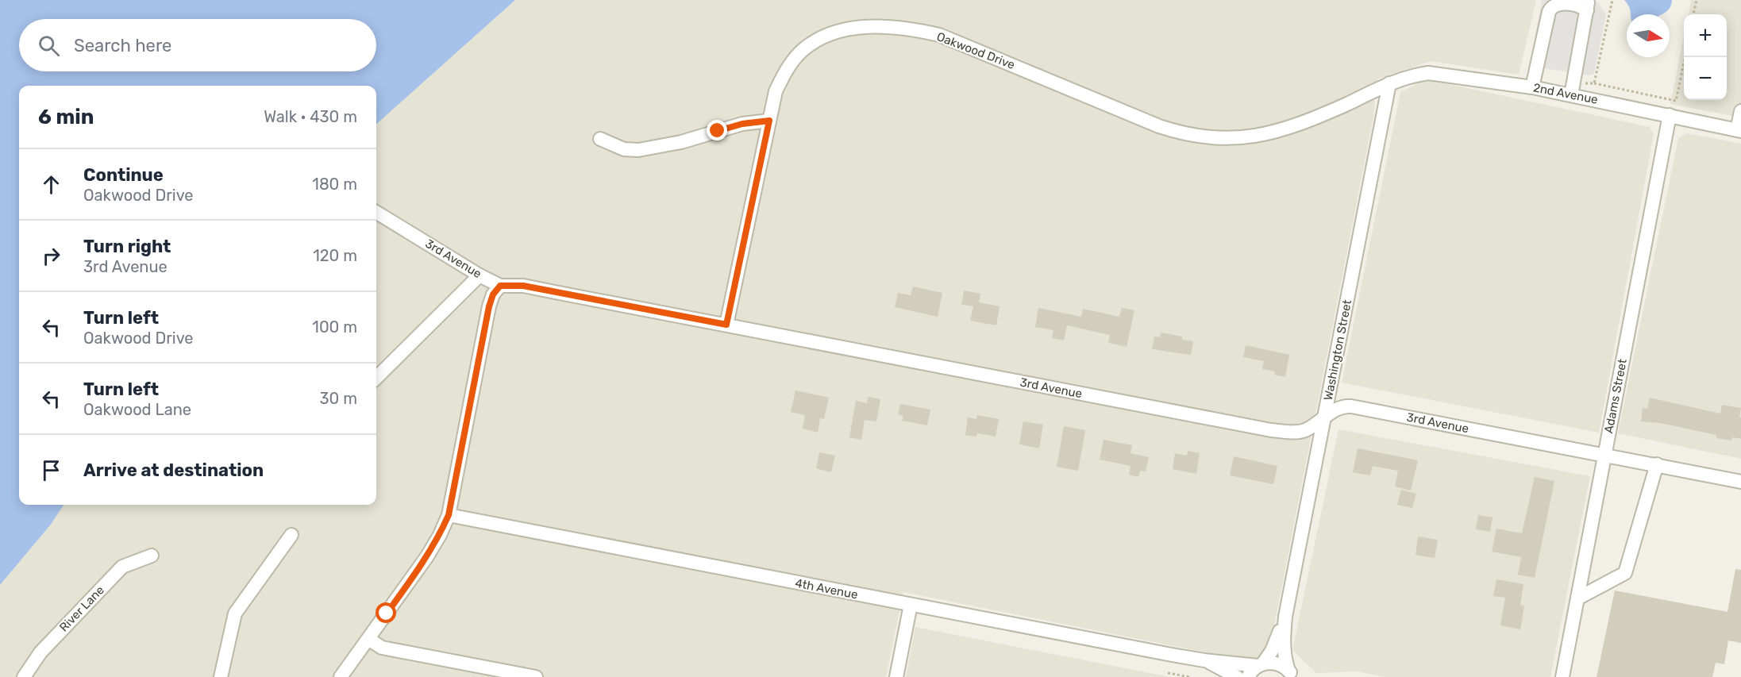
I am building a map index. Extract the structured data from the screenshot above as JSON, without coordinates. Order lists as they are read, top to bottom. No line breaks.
{"streets":{"street":["Oakwood Drive","2nd Avenue","3rd Avenue","Washington Street","Adams Street","4th Avenue","River Lane"]},"crossings":[["Oakwood Drive","2nd Avenue"],["Oakwood Drive","3rd Avenue"],["Oakwood Drive","Washington Street"],["2nd Avenue","Washington Street"],["2nd Avenue","Adams Street"],["3rd Avenue","Washington Street"],["3rd Avenue","Adams Street"],["Washington Street","4th Avenue"]],"north":"right","page":{"map_buttons":["+","−"],"search":"Search here","heading":["6 min","Walk · 430 m"],"list":[["Continue","Oakwood Drive","180 m"],["Turn right","3rd Avenue","120 m"],["Turn left","Oakwood Drive","100 m"],["Turn left","Oakwood Lane","30 m"],"Arrive at destination"]}}
